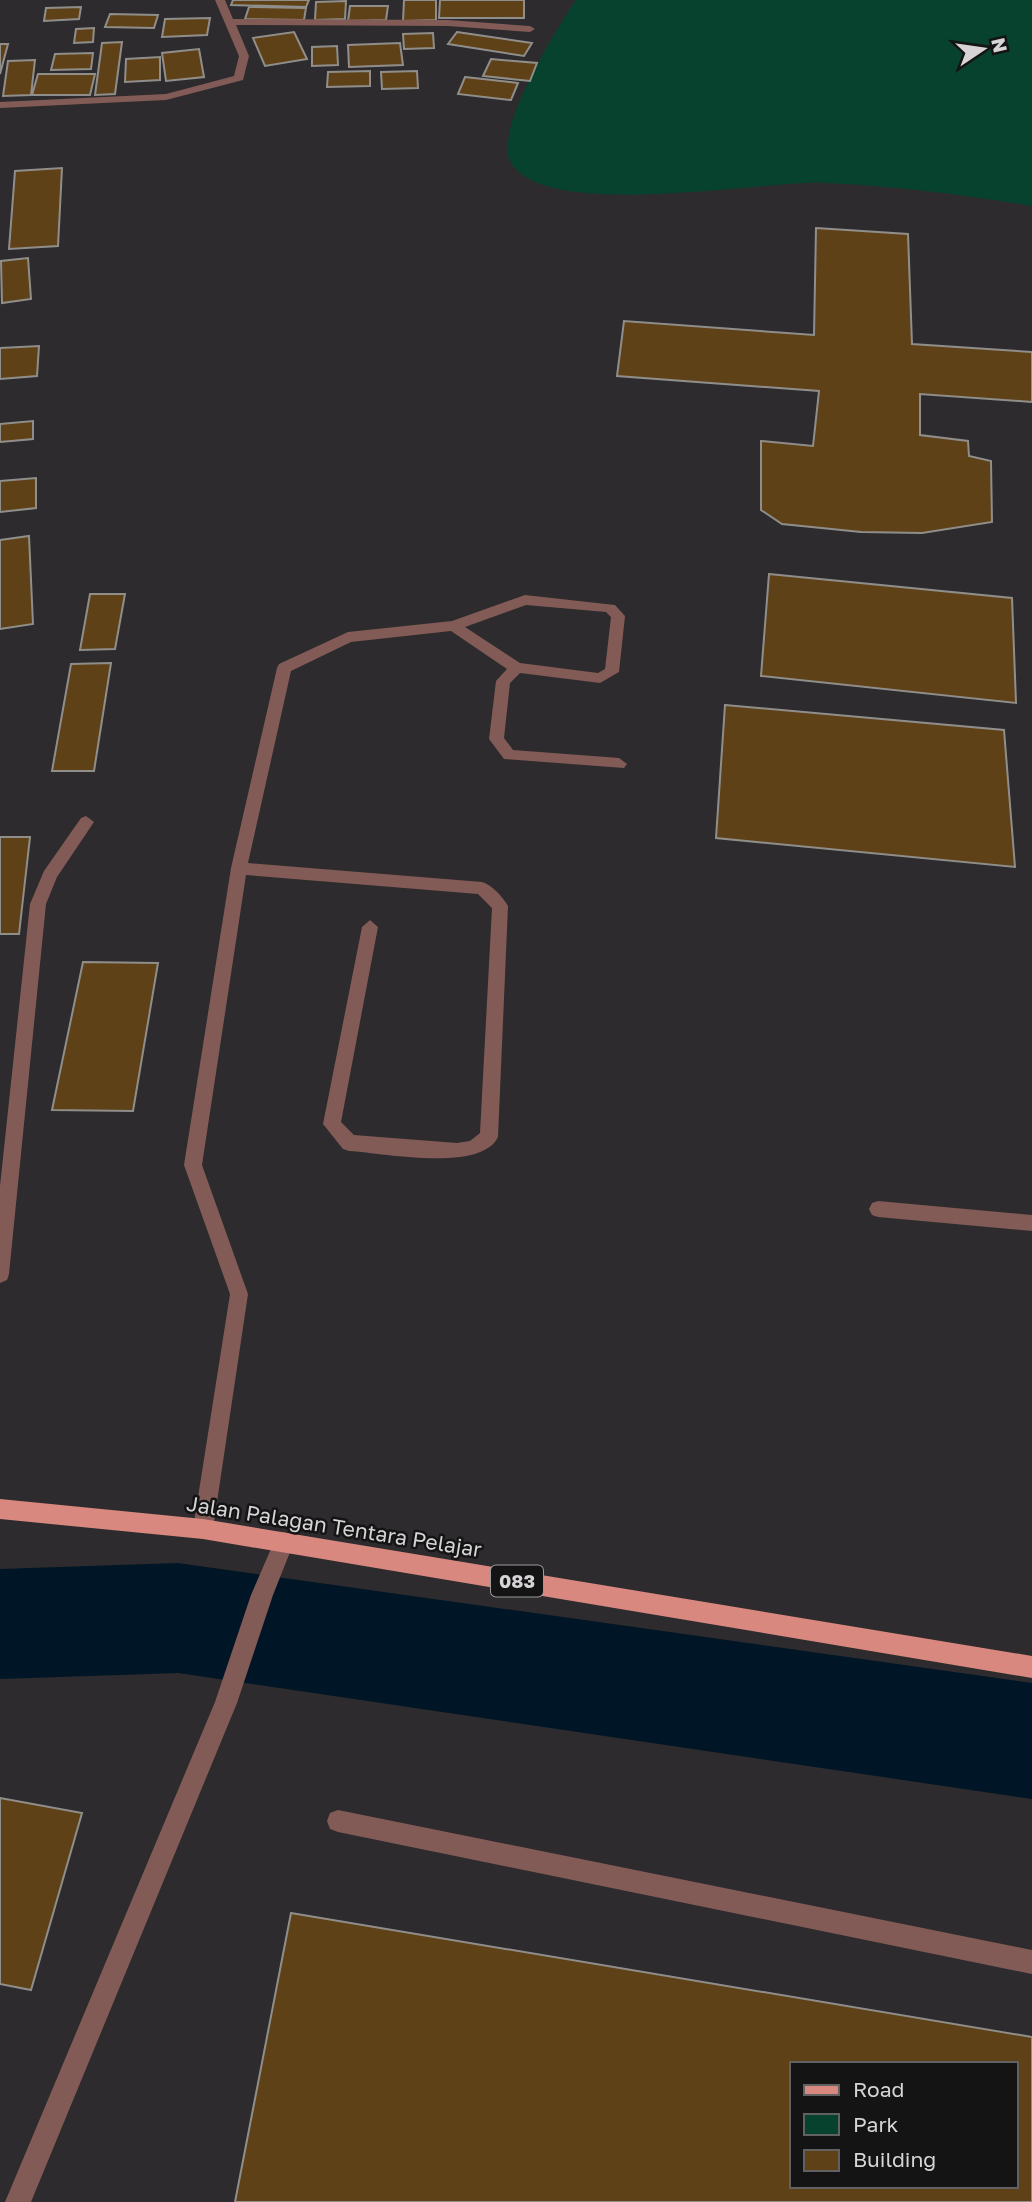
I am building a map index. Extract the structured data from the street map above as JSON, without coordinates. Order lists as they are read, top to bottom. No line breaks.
{"streets":{"main road":["Jalan Palagan Tentara Pelajar","083"]},"legend":["Road","Park","Building"],"north":"right"}
